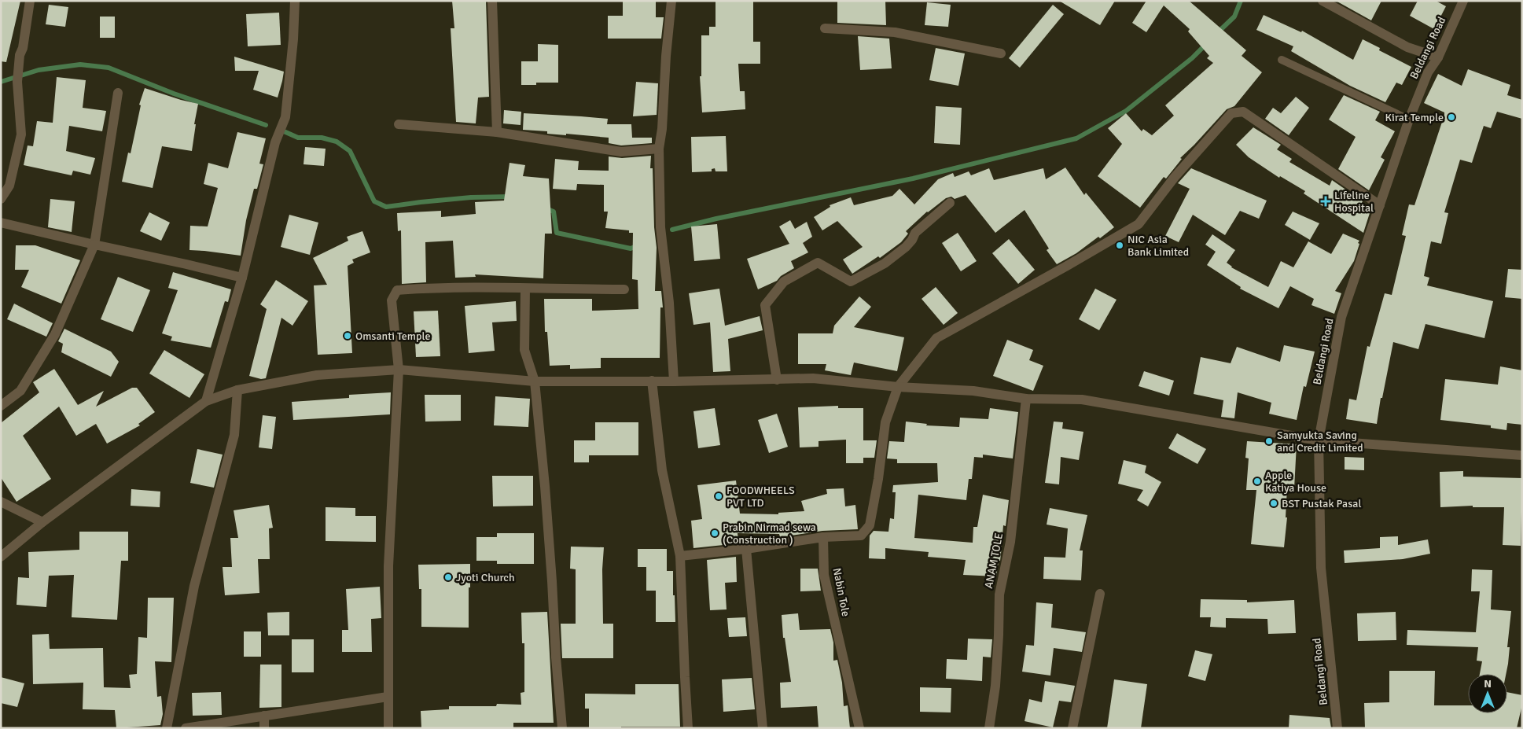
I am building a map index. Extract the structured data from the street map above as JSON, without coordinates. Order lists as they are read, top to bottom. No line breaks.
{"streets":{"street":["Beldangi Road","ANAM TOLE","Nabin Tole"]},"places":{"other":["Kirat Temple","NIC Asia Bank Limited","Omsanti Temple","Samyukta Saving and Credit Limited","Apple Katiya House","FOODWHEELS PVT LTD","BST Pustak Pasal","Prabin Nirmad sewa (Construction )","Jyoti Church"],"health":["Lifeline Hospital"]},"north":"top"}
